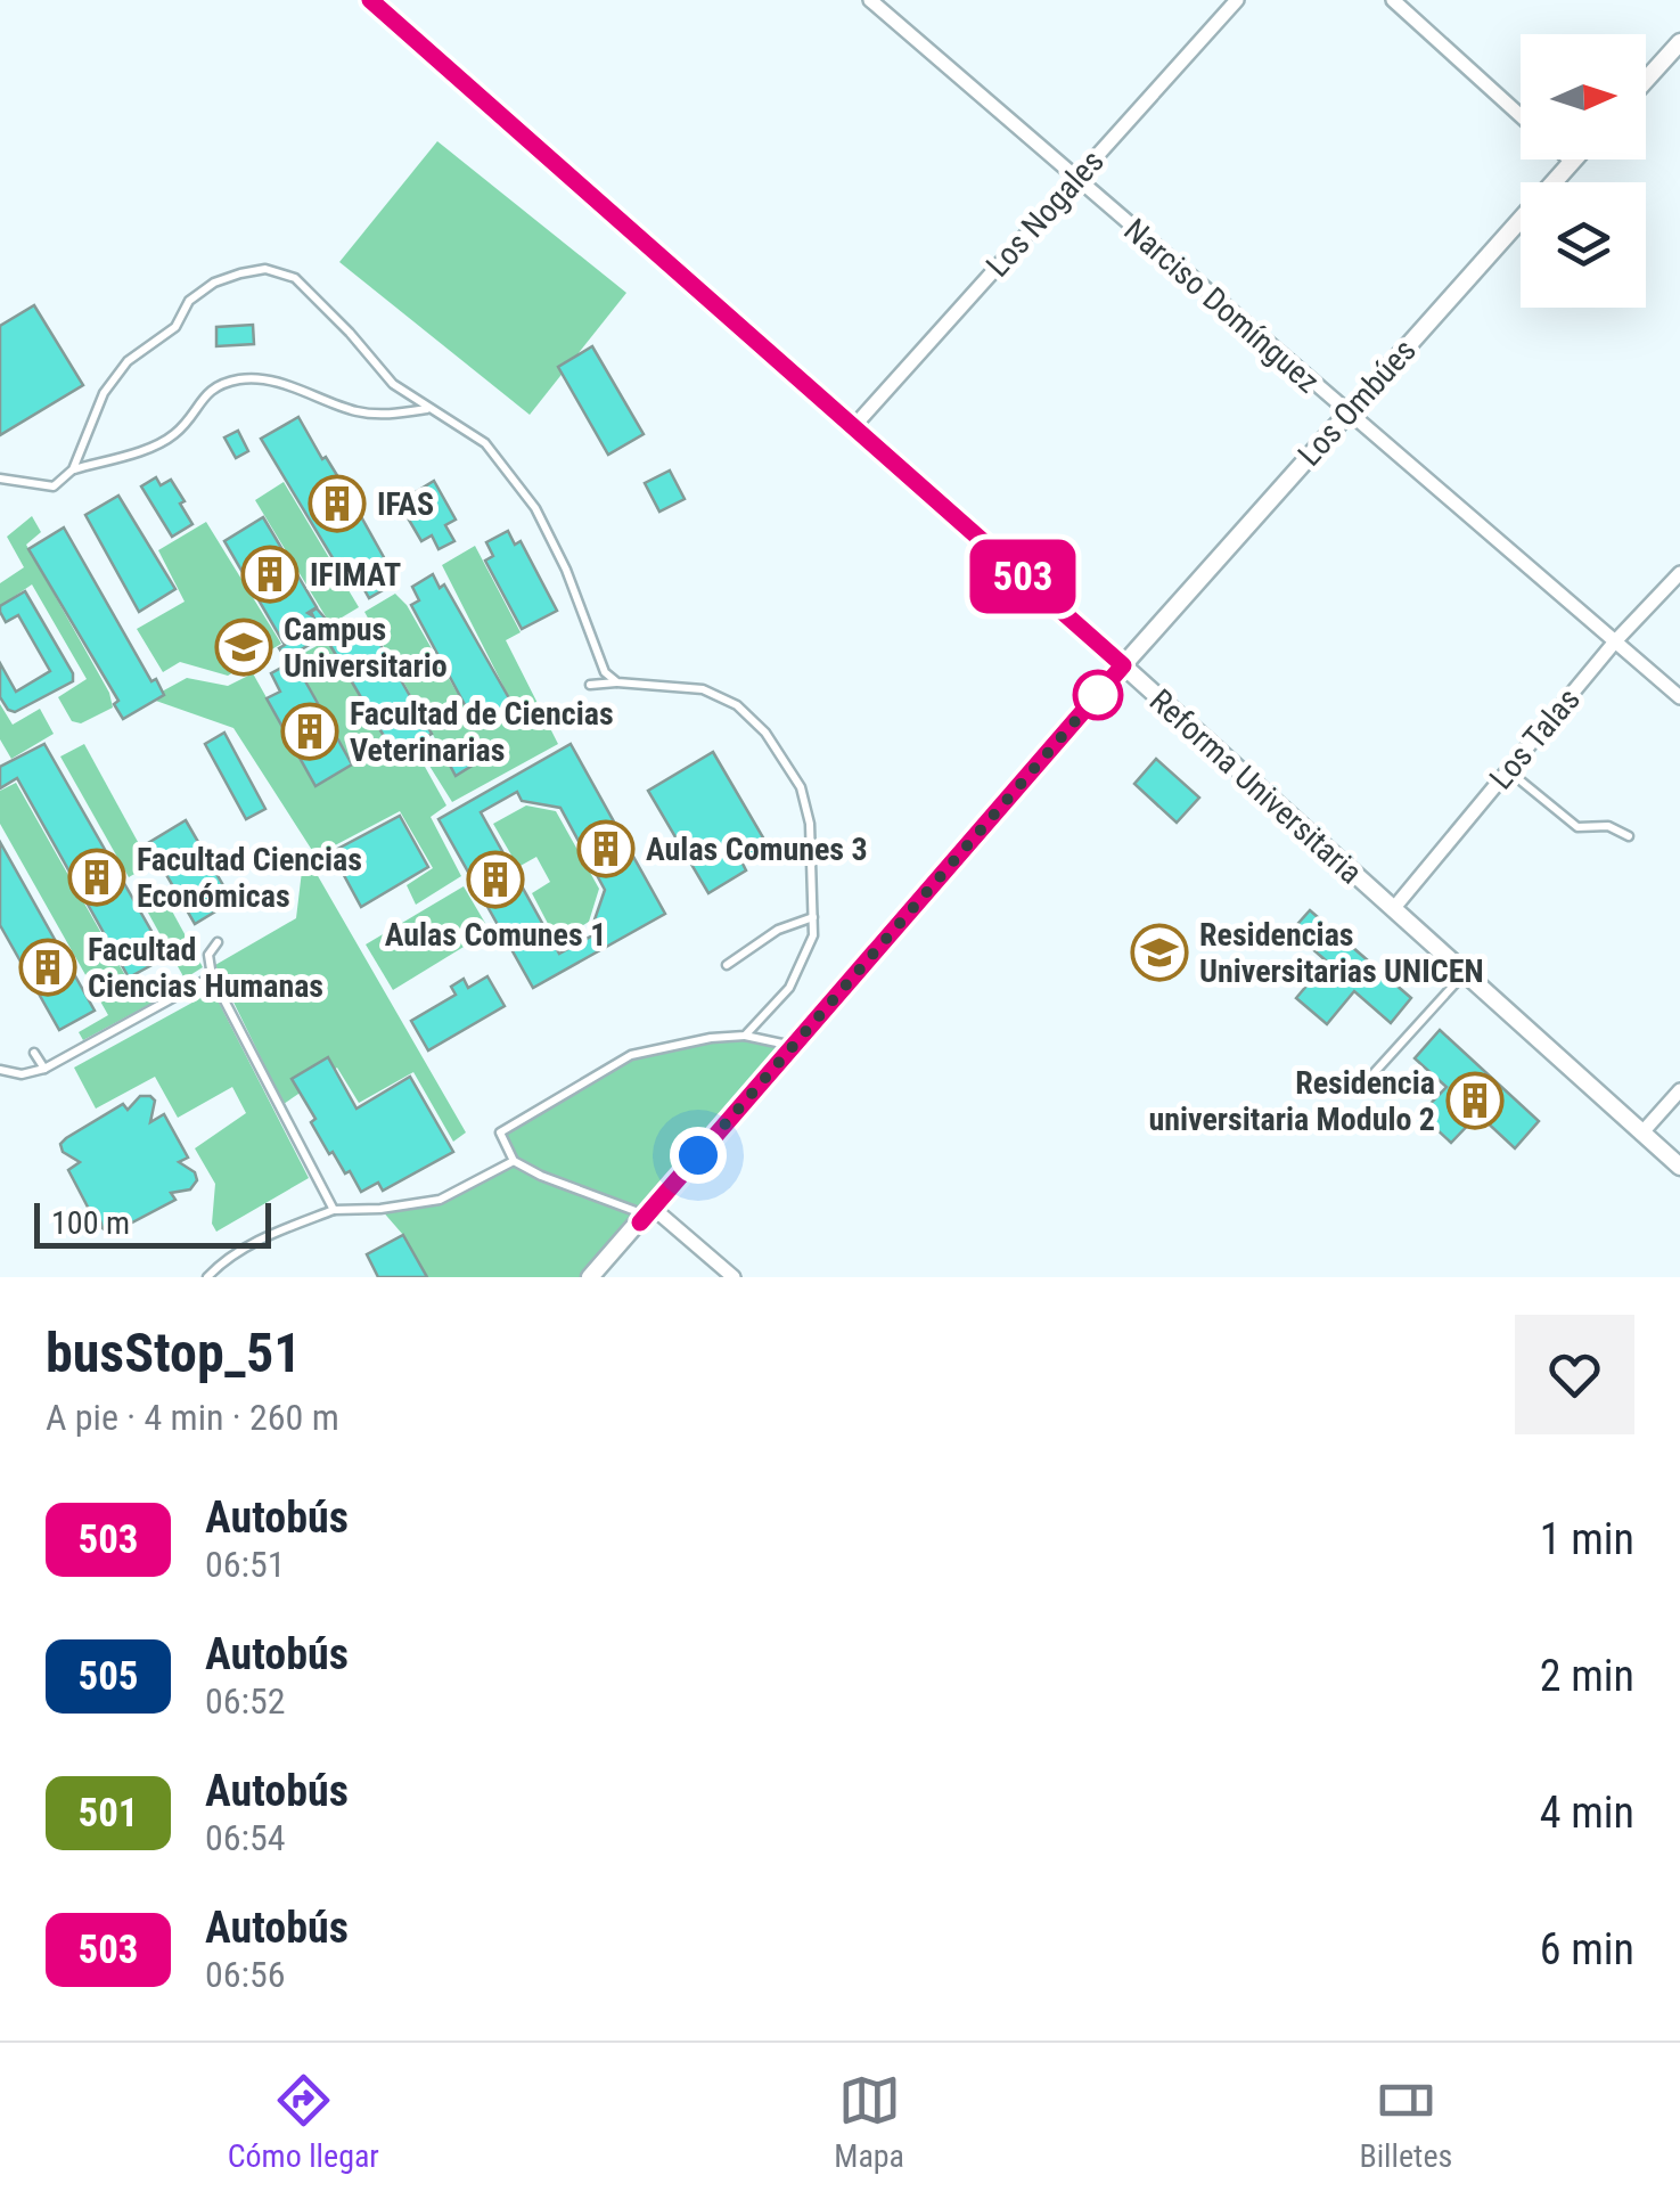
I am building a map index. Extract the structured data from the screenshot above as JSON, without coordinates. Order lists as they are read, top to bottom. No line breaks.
{"streets":{"street":["Los Nogales","Narciso Domínguez","Los Ombúes","Los Talas","Reforma Universitaria"]},"crossings":[["Los Nogales","Narciso Domínguez"],["Los Nogales","Reforma Universitaria"],["Narciso Domínguez","Los Ombúes"],["Narciso Domínguez","Los Talas"],["Los Ombúes","Reforma Universitaria"],["Los Talas","Reforma Universitaria"]],"places":{"building":["IFAS","IFIMAT","Facultad de Ciencias Veterinarias","Aulas Comunes 3","Facultad Ciencias Económicas","Aulas Comunes 1","Facultad Ciencias Humanas","Residencia universitaria Modulo 2"],"school or university":["Campus Universitario","Residencias Universitarias UNICEN"]},"lines":["bus line 503"],"scale_bar":"100 m","north":"right","page":{"on_map":"503","scale":"100 m","heading":["busStop_51","A pie · 4 min · 260 m"],"list":[{"mark":"503","name":"Autobús","note":"06:51","value":"1 min"},{"mark":"505","name":"Autobús","note":"06:52","value":"2 min"},{"mark":"501","name":"Autobús","note":"06:54","value":"4 min"},{"mark":"503","name":"Autobús","note":"06:56","value":"6 min"}],"tabs":["Cómo llegar","Mapa","Billetes"]}}
